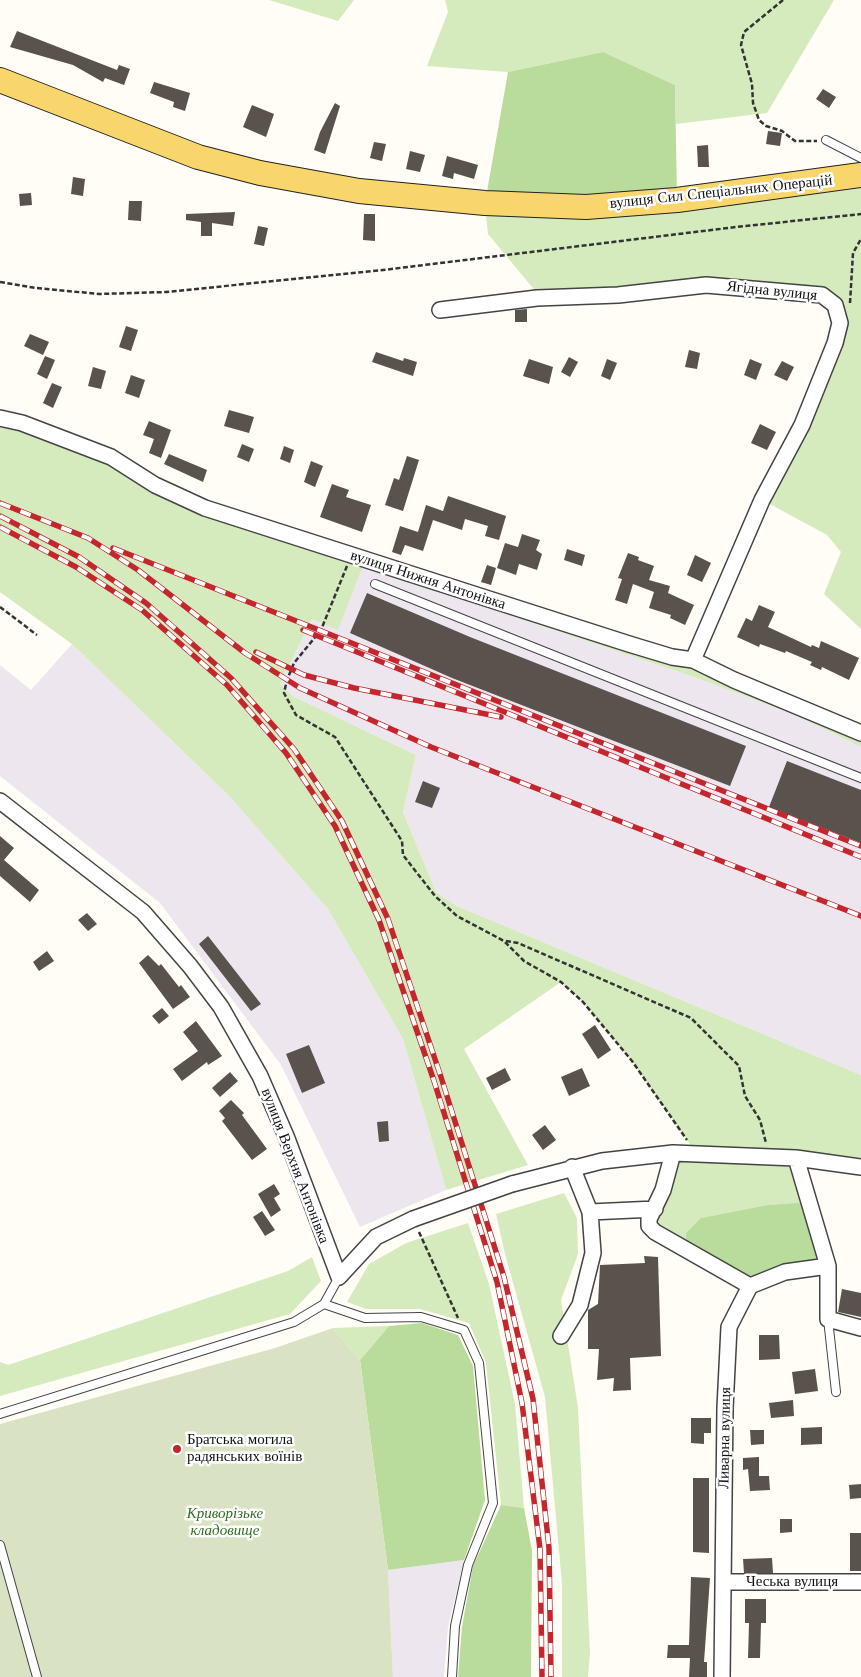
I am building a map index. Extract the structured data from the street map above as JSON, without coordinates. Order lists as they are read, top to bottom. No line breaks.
{"streets":{"main road":["вулиця Сил Спеціальних Операцій"],"street":["Ягідна вулиця","вулиця Нижня Антонівка","вулиця Верхня Антонівка","Ливарна вулиця","Чеська вулиця"]},"crossings":[["Ливарна вулиця","Чеська вулиця"]],"parks":["Криворізьке кладовище"],"places":["Братська могила радянських воїнів"]}
